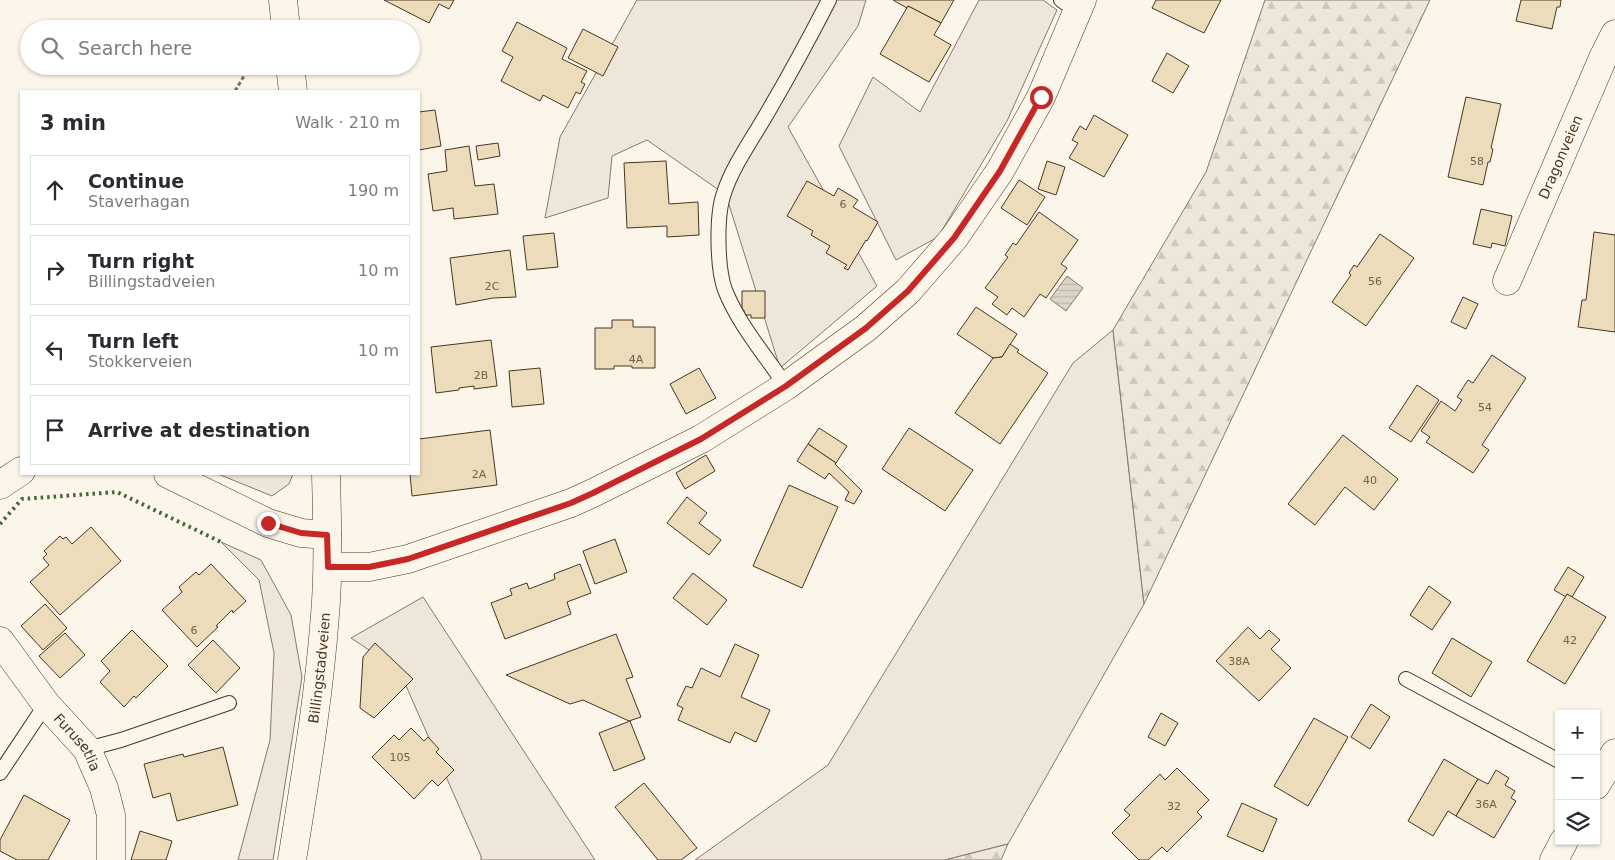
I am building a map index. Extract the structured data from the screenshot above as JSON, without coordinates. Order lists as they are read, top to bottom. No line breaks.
{"streets":{"street":["Dragonveien","Billingstadveien","Furusetlia"]},"house_numbers":["58","6","56","2C","4A","2B","54","2A","40","6","42","38A","105","36A","32"],"page":{"search":"Search here","heading":["3 min","Walk · 210 m"],"list":[["Continue","Staverhagan","190 m"],["Turn right","Billingstadveien","10 m"],["Turn left","Stokkerveien","10 m"],"Arrive at destination"],"map_buttons":["+","−"]}}
